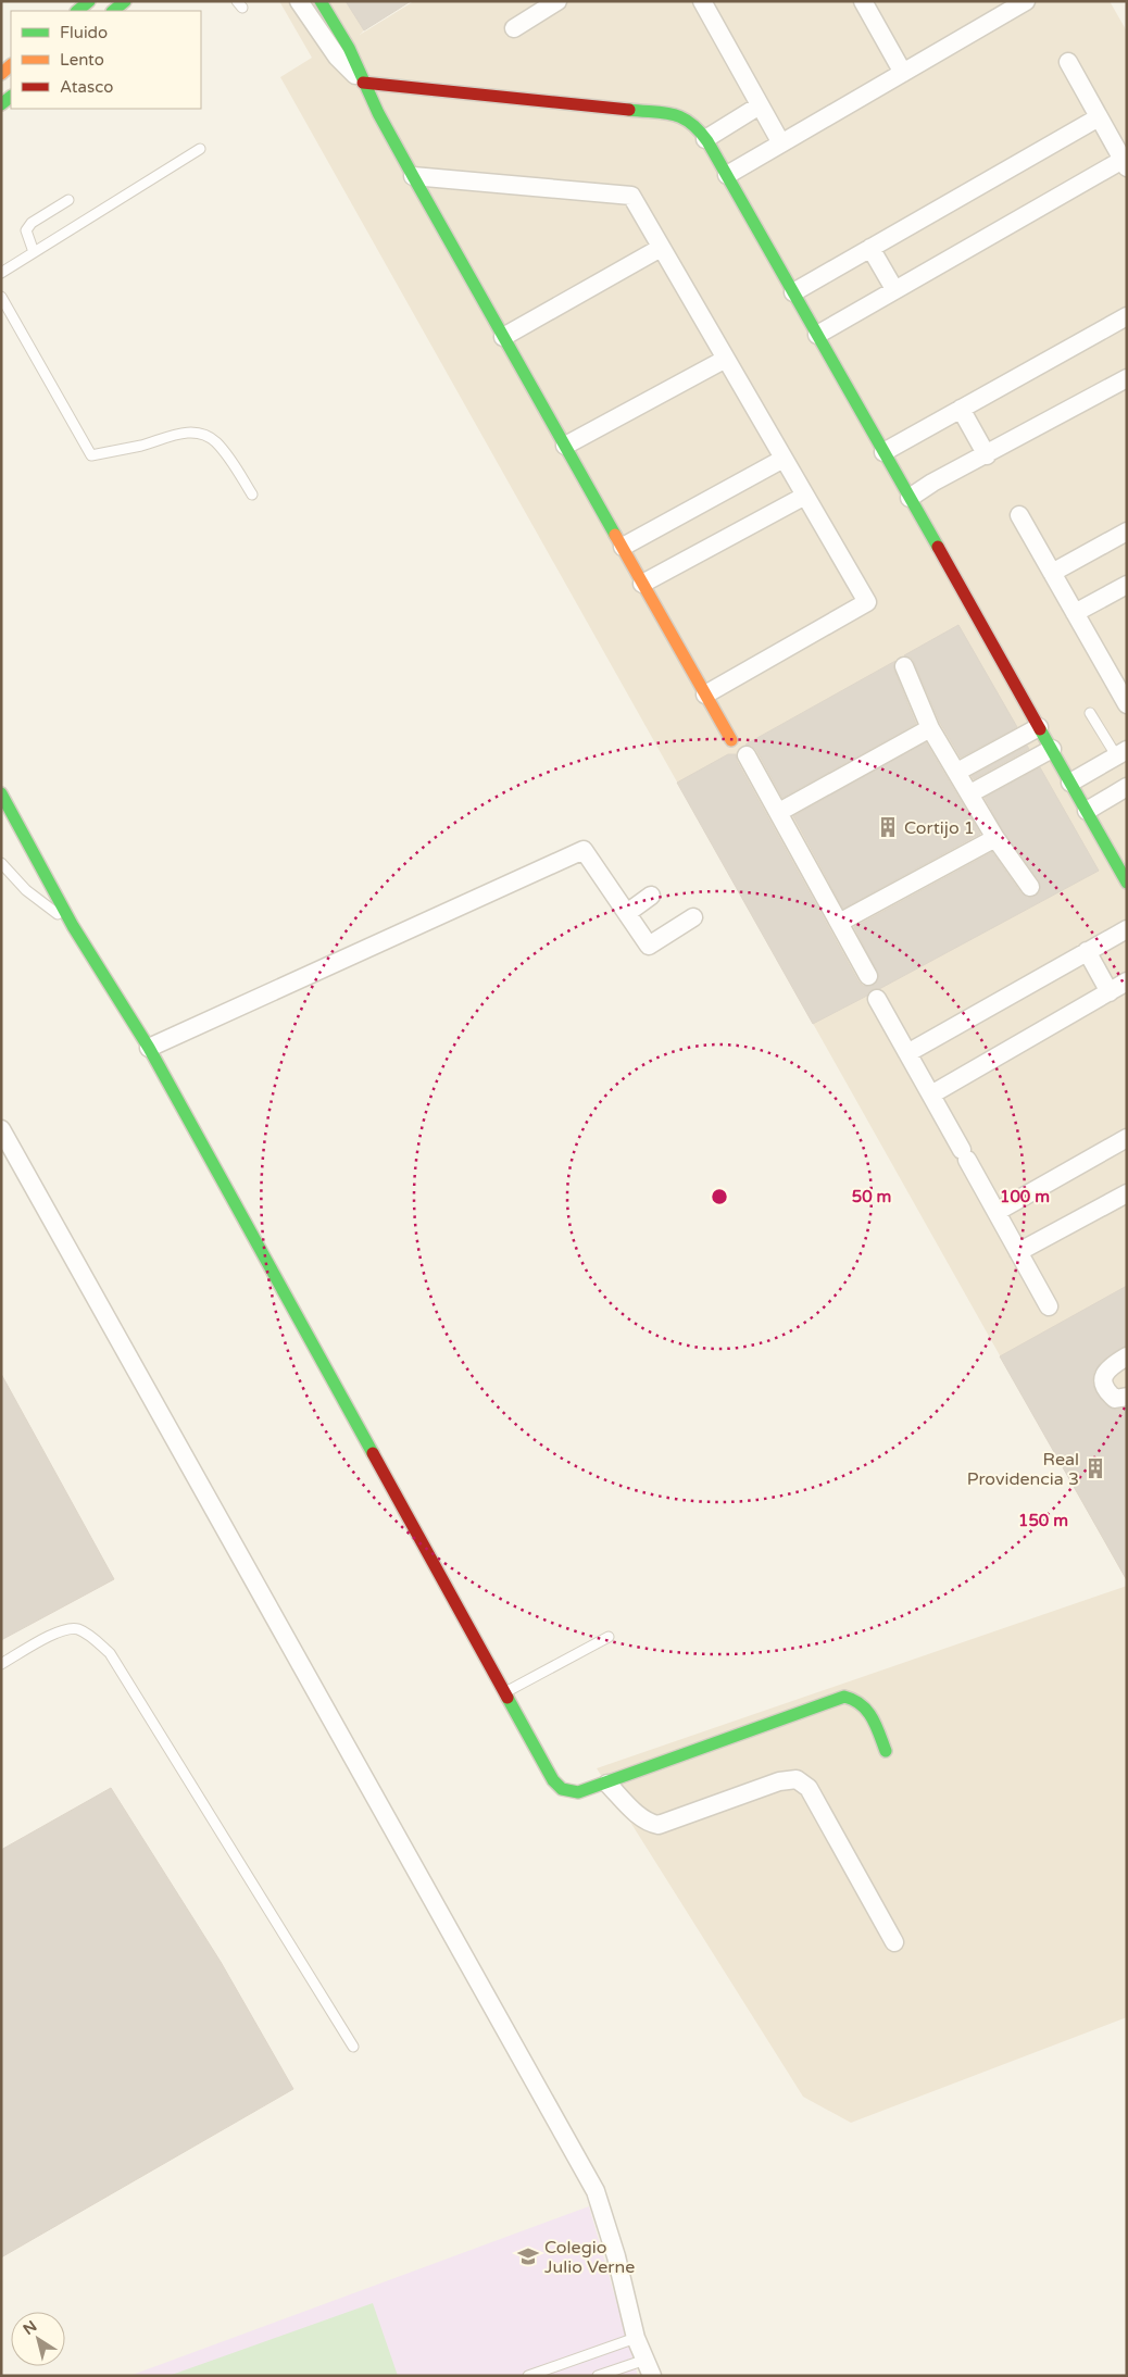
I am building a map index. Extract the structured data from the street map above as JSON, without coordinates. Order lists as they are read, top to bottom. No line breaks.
{"places":{"building":["Cortijo 1","Real Providencia 3"],"school or university":["Colegio Julio Verne"]},"legend":["Fluido","Lento","Atasco"],"north":"top left","rings":["50 m","100 m","150 m"]}
